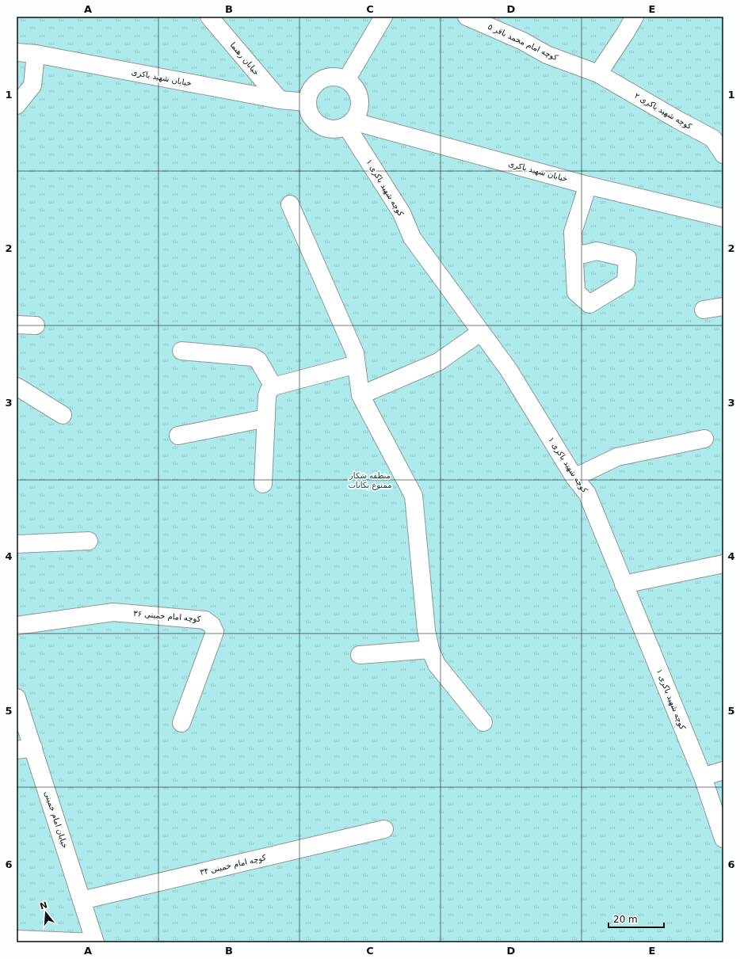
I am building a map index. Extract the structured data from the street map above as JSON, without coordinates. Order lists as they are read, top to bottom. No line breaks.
{"streets":{"street":["کوچه امام محمد باقر ۵","خیابان رهنما","خیابان شهید باکری","کوچه شهید باکری ۲","کوچه شهید باکری ۱","کوچه امام خمینی ۳۶","خیابان امام خمینی","کوچه امام خمینی ۳۴"]},"crossings":[["کوچه امام محمد باقر ۵","کوچه شهید باکری ۲"],["خیابان رهنما","خیابان شهید باکری"],["خیابان شهید باکری","کوچه شهید باکری ۱"],["خیابان امام خمینی","کوچه امام خمینی ۳۴"]],"parks":["منطقه شکار ممنوع یکانات"],"scale_bar":"20 m","north":"top","grid":{"columns":["A","B","C","D","E"],"rows":["1","2","3","4","5","6"]}}
